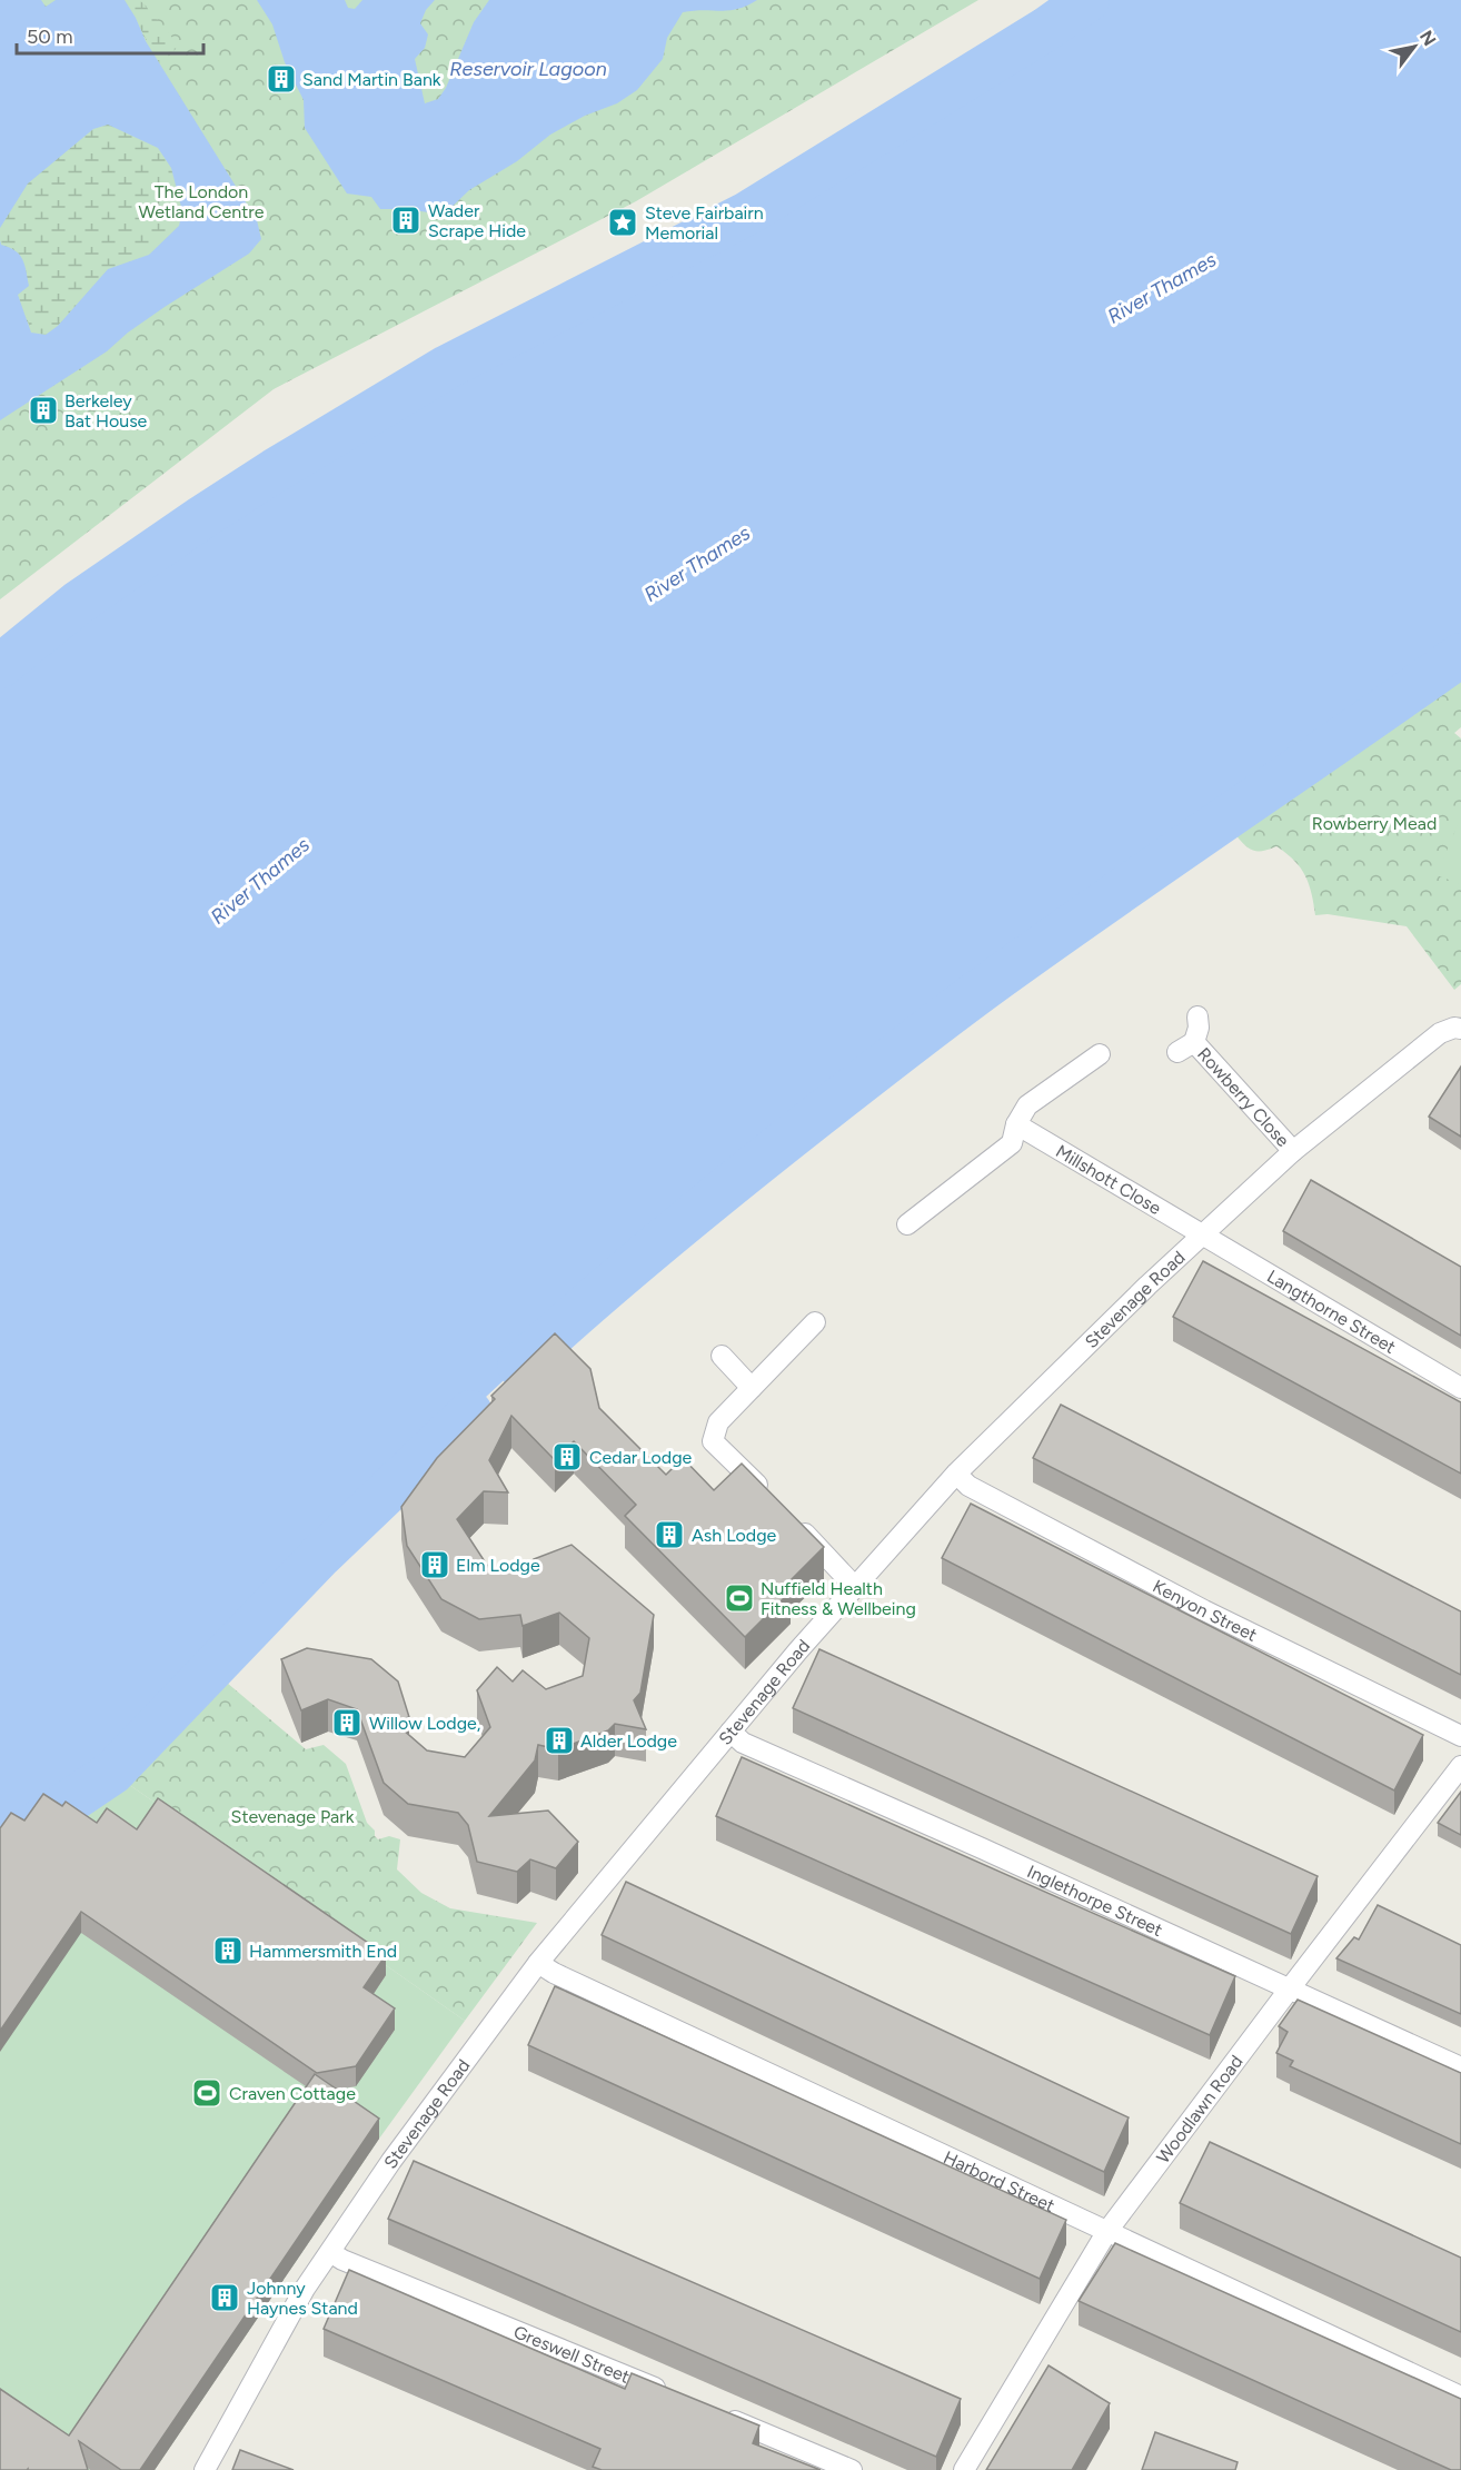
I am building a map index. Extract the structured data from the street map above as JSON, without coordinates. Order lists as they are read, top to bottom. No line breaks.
{"streets":{"street":["Rowberry Close","Millshott Close","Stevenage Road","Langthorne Street","Kenyon Street","Inglethorpe Street","Woodlawn Road","Harbord Street","Greswell Street"]},"crossings":[["Rowberry Close","Stevenage Road"],["Millshott Close","Stevenage Road"],["Millshott Close","Langthorne Street"],["Stevenage Road","Langthorne Street"],["Stevenage Road","Kenyon Street"],["Stevenage Road","Inglethorpe Street"],["Stevenage Road","Harbord Street"],["Stevenage Road","Greswell Street"],["Inglethorpe Street","Woodlawn Road"],["Woodlawn Road","Harbord Street"]],"water":["Reservoir Lagoon","River Thames"],"parks":["The London Wetland Centre","Rowberry Mead","Stevenage Park"],"places":{"building":["Sand Martin Bank","Wader Scrape Hide","Berkeley Bat House","Cedar Lodge","Ash Lodge","Elm Lodge","Willow Lodge,","Alder Lodge","Hammersmith End","Johnny Haynes Stand"],"place":["Steve Fairbairn Memorial"],"sports":["Nuffield Health Fitness & Wellbeing","Craven Cottage"]},"scale_bar":"50 m","north":"top right"}
